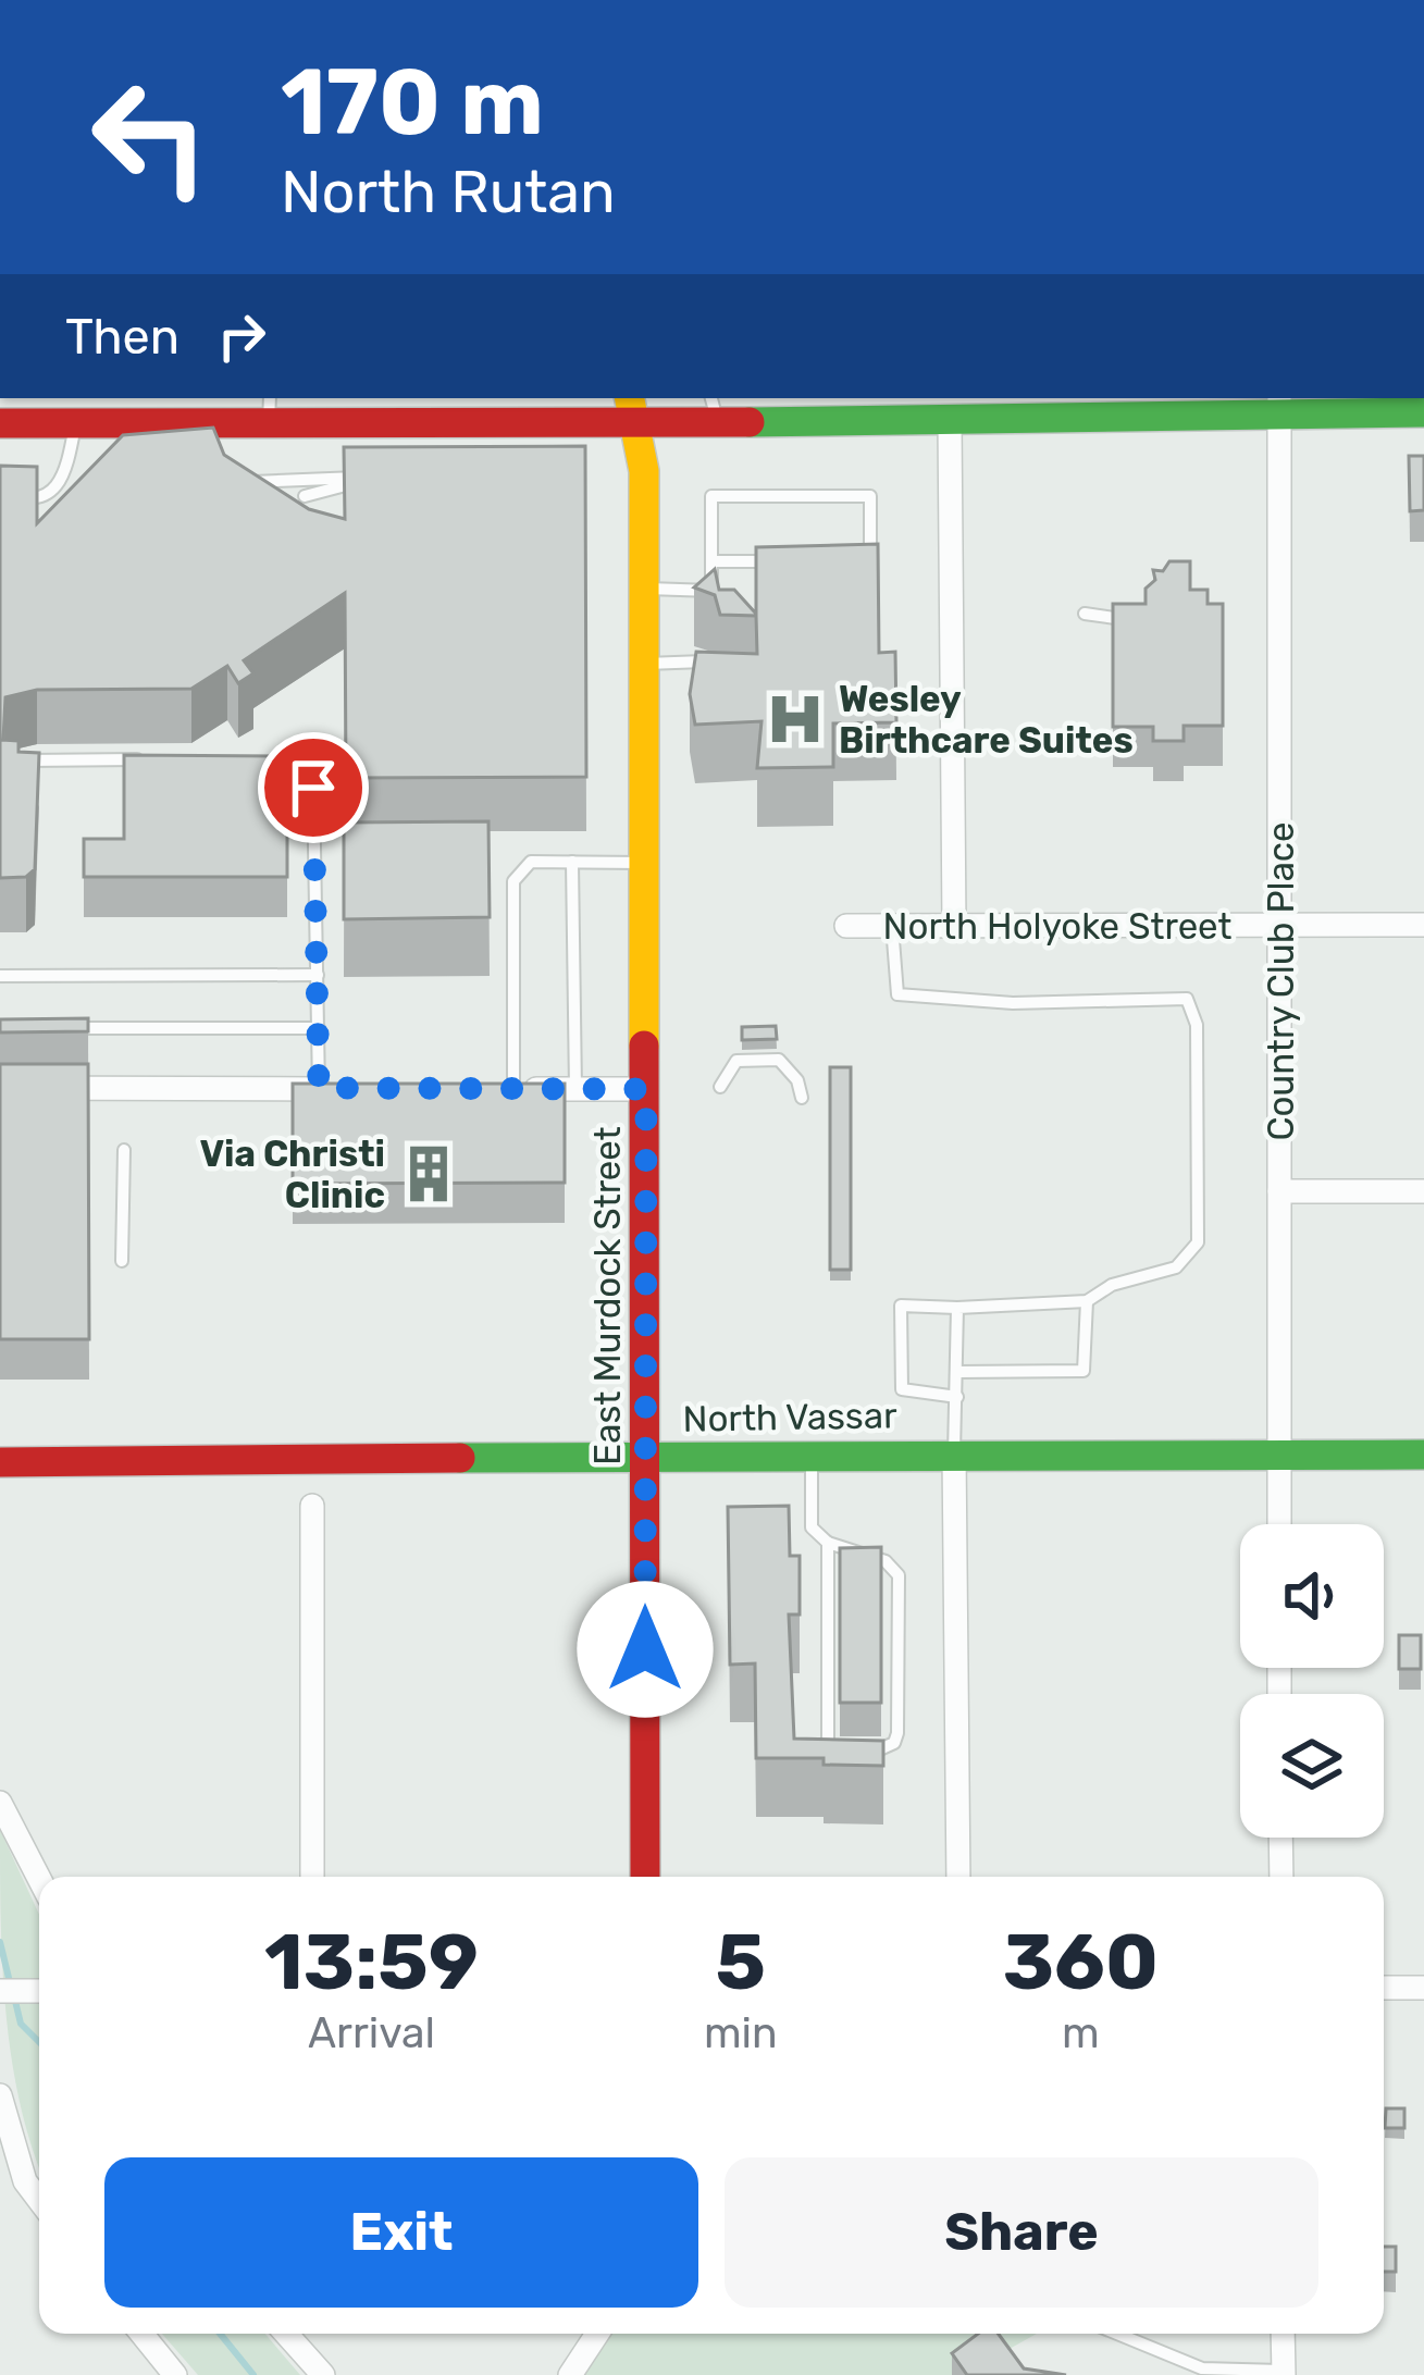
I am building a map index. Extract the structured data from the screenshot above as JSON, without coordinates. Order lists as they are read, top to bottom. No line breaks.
{"streets":{"street":["North Holyoke Street","Country Club Place","East Murdock Street","North Vassar"]},"crossings":[["North Holyoke Street","Country Club Place"],["Country Club Place","North Vassar"],["East Murdock Street","North Vassar"]],"places":{"hospital":["Wesley Birthcare Suites"],"building":["Via Christi Clinic"]},"page":{"turn":["170 m","North Rutan"],"then":"Then","eta":["13:59","Arrival","5","min","360","m"],"buttons":["Exit","Share"]}}
